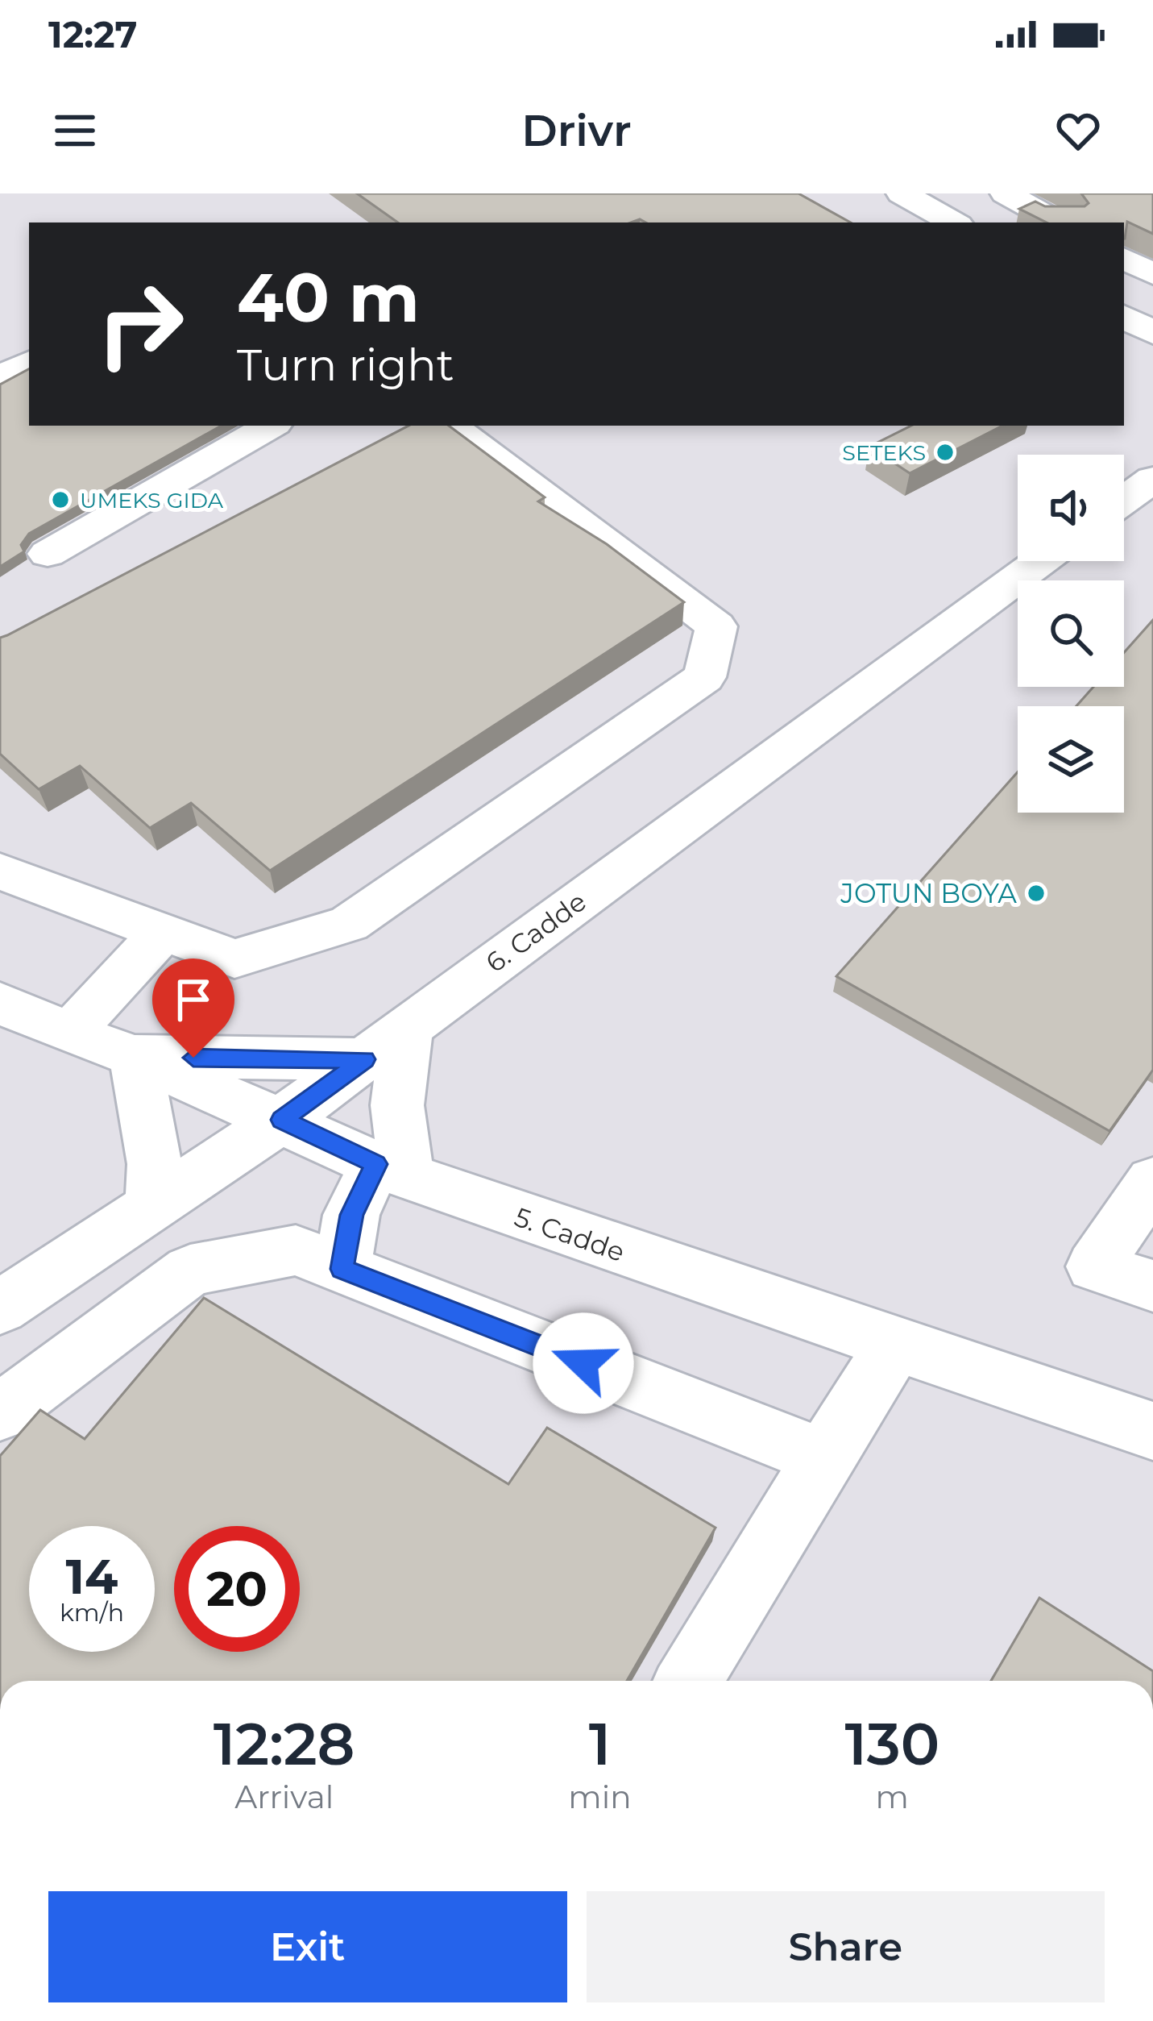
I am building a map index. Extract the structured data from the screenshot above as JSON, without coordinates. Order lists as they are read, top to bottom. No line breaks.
{"streets":{"street":["6. Cadde","5. Cadde"]},"crossings":[["6. Cadde","5. Cadde"]],"places":["SETEKS","UMEKS GIDA","JOTUN BOYA"],"page":{"status":"12:27","header":"Drivr","turn":["40 m","Turn right"],"speed":"14 km/h","limit":"20","eta":["12:28","Arrival","1","min","130","m"],"buttons":["Exit","Share"]}}
